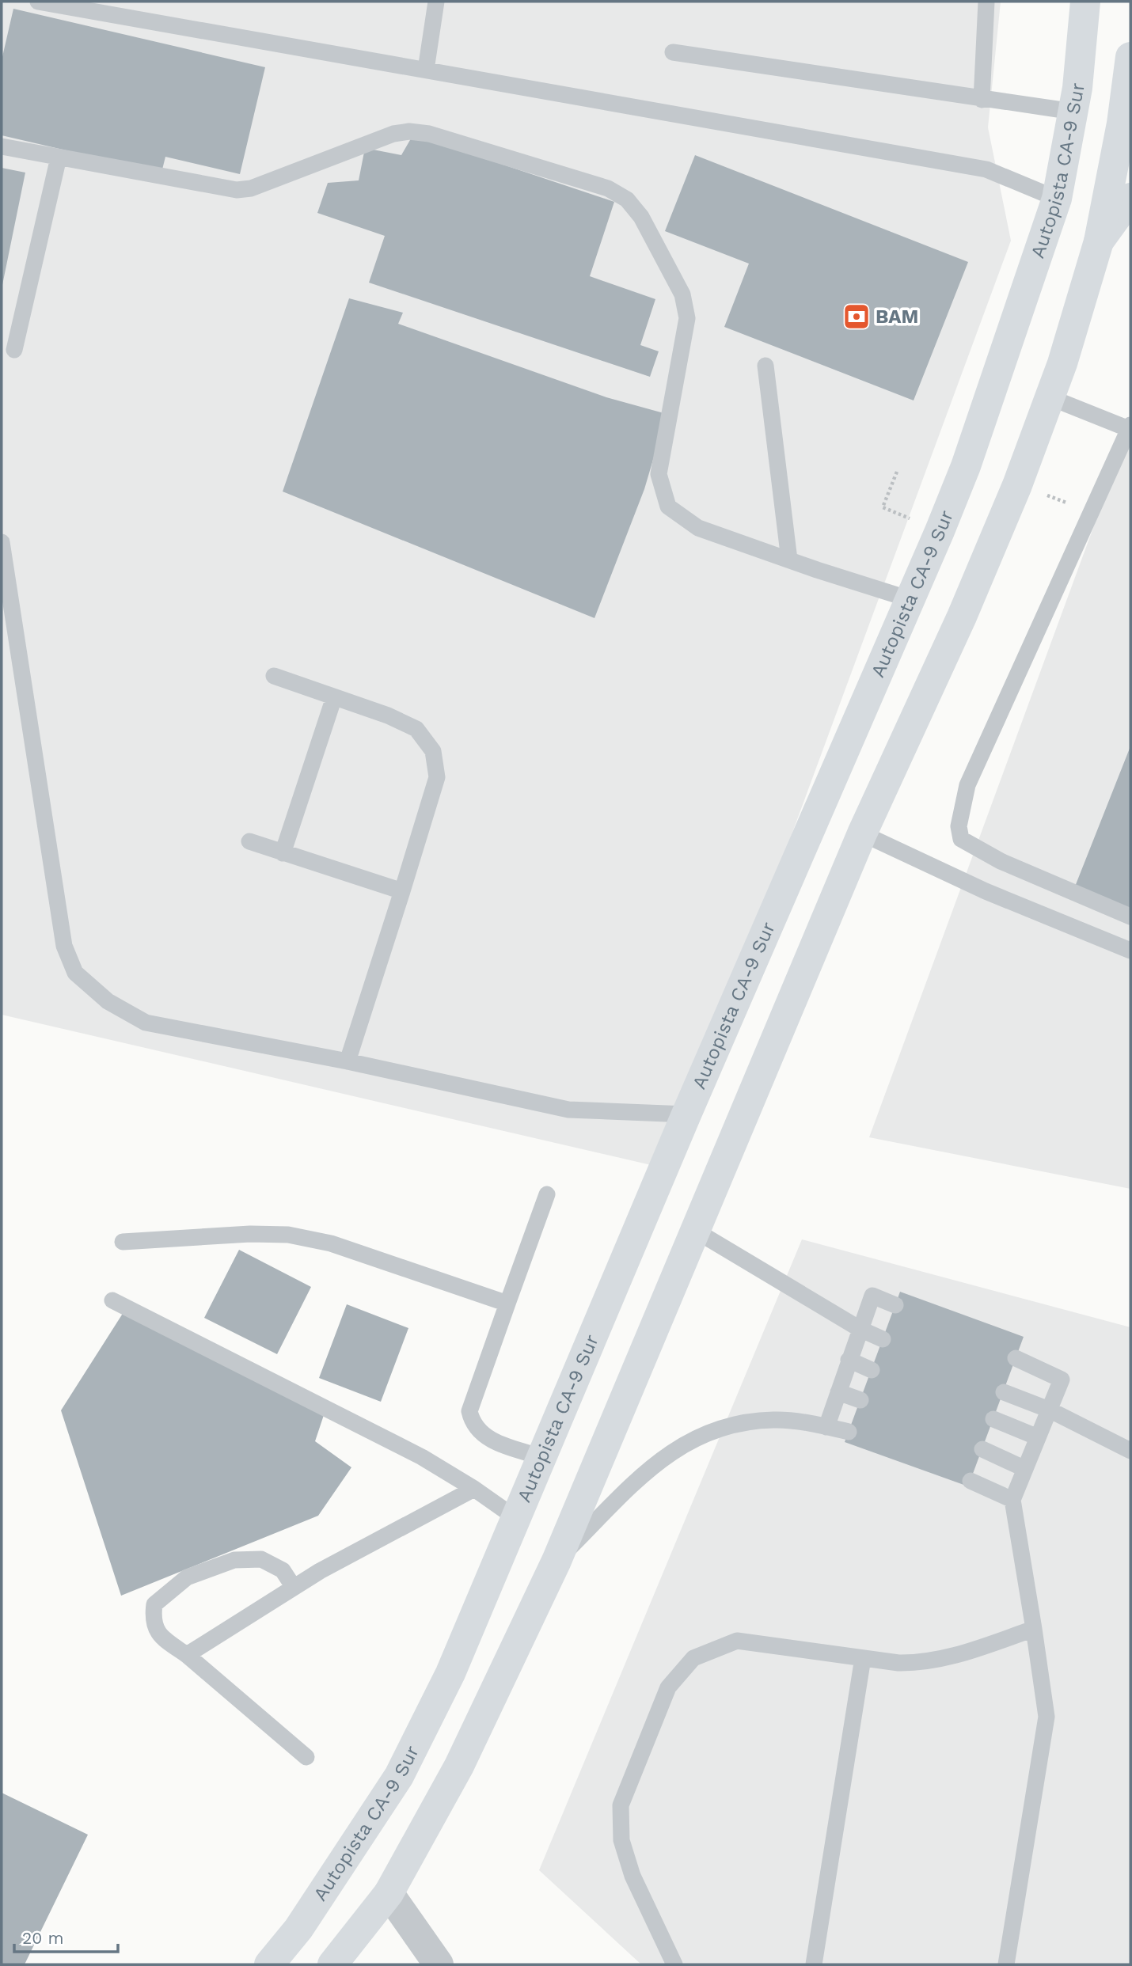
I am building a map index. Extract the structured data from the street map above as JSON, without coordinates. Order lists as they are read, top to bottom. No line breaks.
{"streets":{"main road":["Autopista CA-9 Sur"]},"places":{"bank":["BAM"]},"scale_bar":"20 m"}
